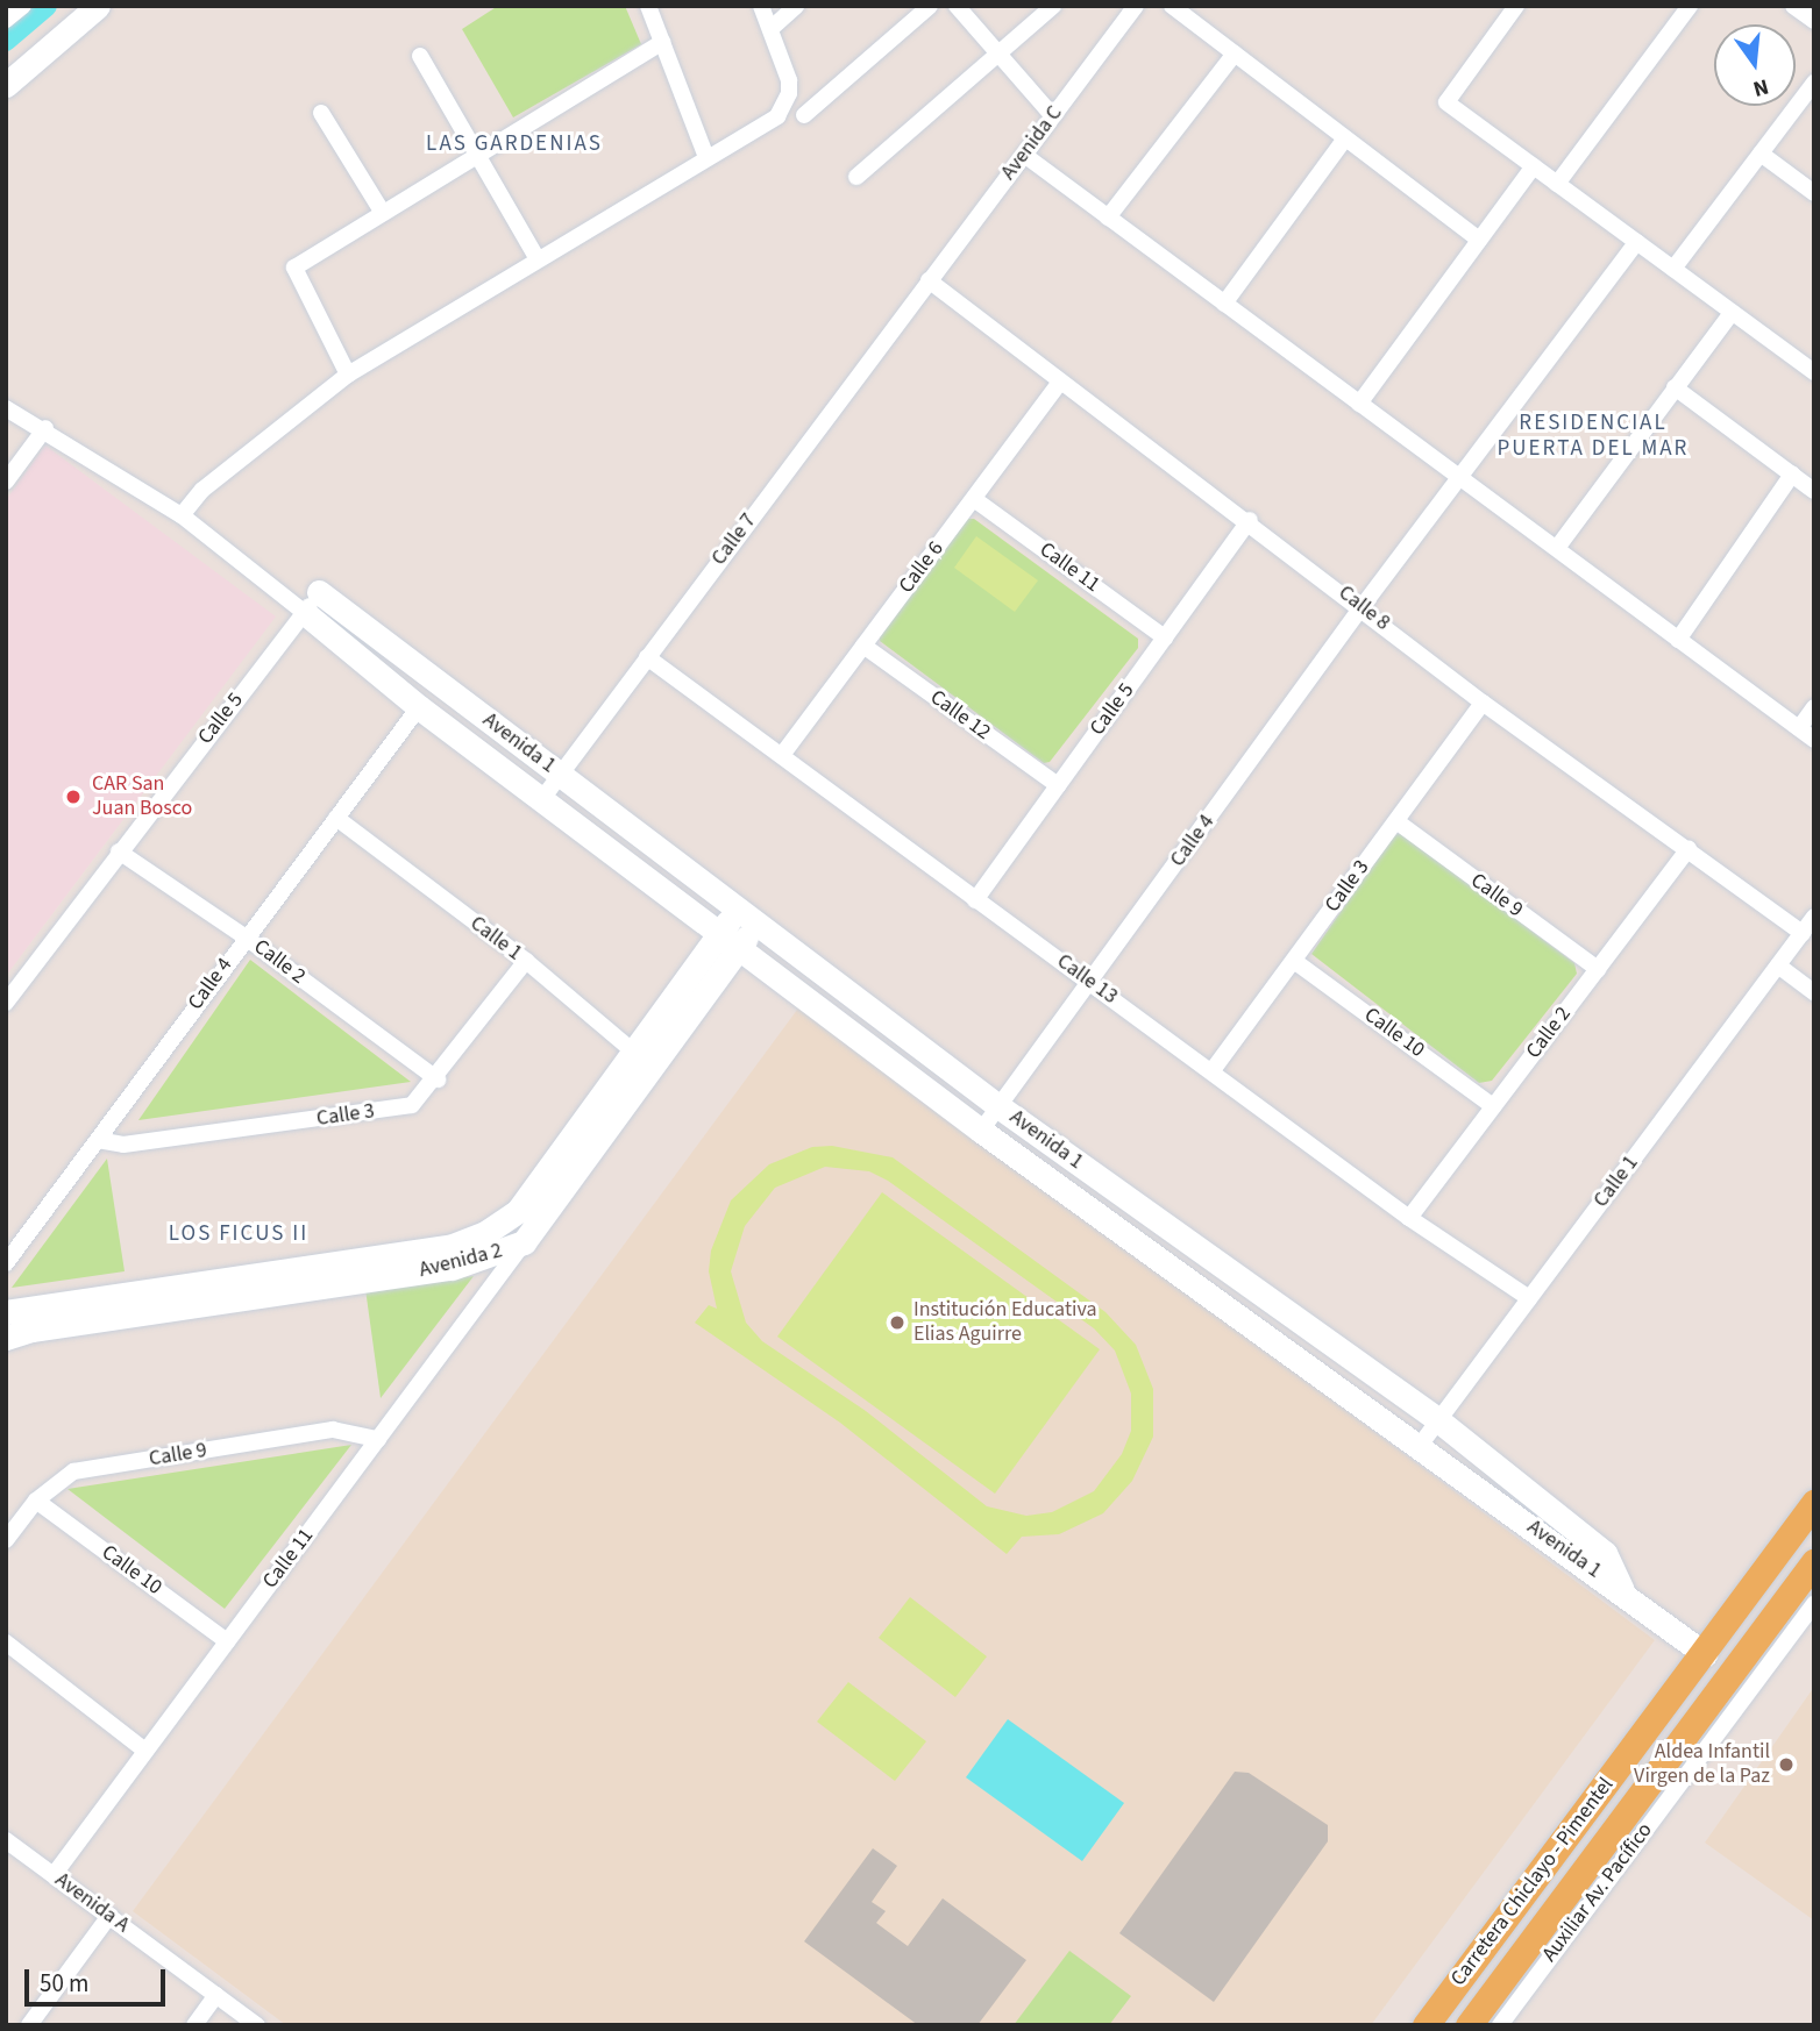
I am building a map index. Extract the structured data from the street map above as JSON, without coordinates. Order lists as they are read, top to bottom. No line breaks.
{"streets":{"main road":["Carretera Chiclayo - Pimentel"],"street":["Avenida C","Calle 7","Calle 6","Calle 11","Calle 8","Calle 5","Calle 12","Avenida 1","Calle 4","Calle 3","Calle 9","Calle 1","Calle 2","Calle 13","Calle 10","Avenida 2","Auxiliar Av. Pacífico","Avenida A"]},"crossings":[["Avenida C","Calle 7"],["Avenida C","Calle 8"],["Calle 7","Calle 8"],["Calle 7","Avenida 1"],["Calle 7","Calle 13"],["Calle 6","Calle 11"],["Calle 6","Calle 8"],["Calle 6","Calle 12"],["Calle 6","Calle 13"],["Calle 11","Calle 5"],["Calle 11","Calle 9"],["Calle 11","Calle 10"],["Calle 11","Avenida 2"],["Calle 11","Avenida A"],["Calle 8","Calle 5"],["Calle 8","Calle 4"],["Calle 8","Calle 3"],["Calle 8","Calle 1"],["Calle 8","Calle 2"],["Calle 5","Calle 12"],["Calle 5","Avenida 1"],["Calle 5","Calle 2"],["Calle 5","Calle 13"],["Avenida 1","Calle 4"],["Avenida 1","Calle 1"],["Avenida 1","Avenida 2"],["Calle 4","Calle 3"],["Calle 4","Calle 1"],["Calle 4","Calle 2"],["Calle 4","Calle 13"],["Calle 3","Calle 9"],["Calle 3","Calle 1"],["Calle 3","Calle 2"],["Calle 3","Calle 13"],["Calle 3","Calle 10"],["Calle 9","Calle 2"],["Calle 9","Calle 10"],["Calle 1","Calle 13"],["Calle 1","Avenida 2"],["Calle 2","Calle 13"],["Calle 2","Calle 10"]],"districts":["LAS GARDENIAS","RESIDENCIAL PUERTA DEL MAR","LOS FICUS II"],"places":["CAR San Juan Bosco","Institución Educativa Elias Aguirre","Aldea Infantil Virgen de la Paz"],"scale_bar":"50 m","north":"bottom"}
